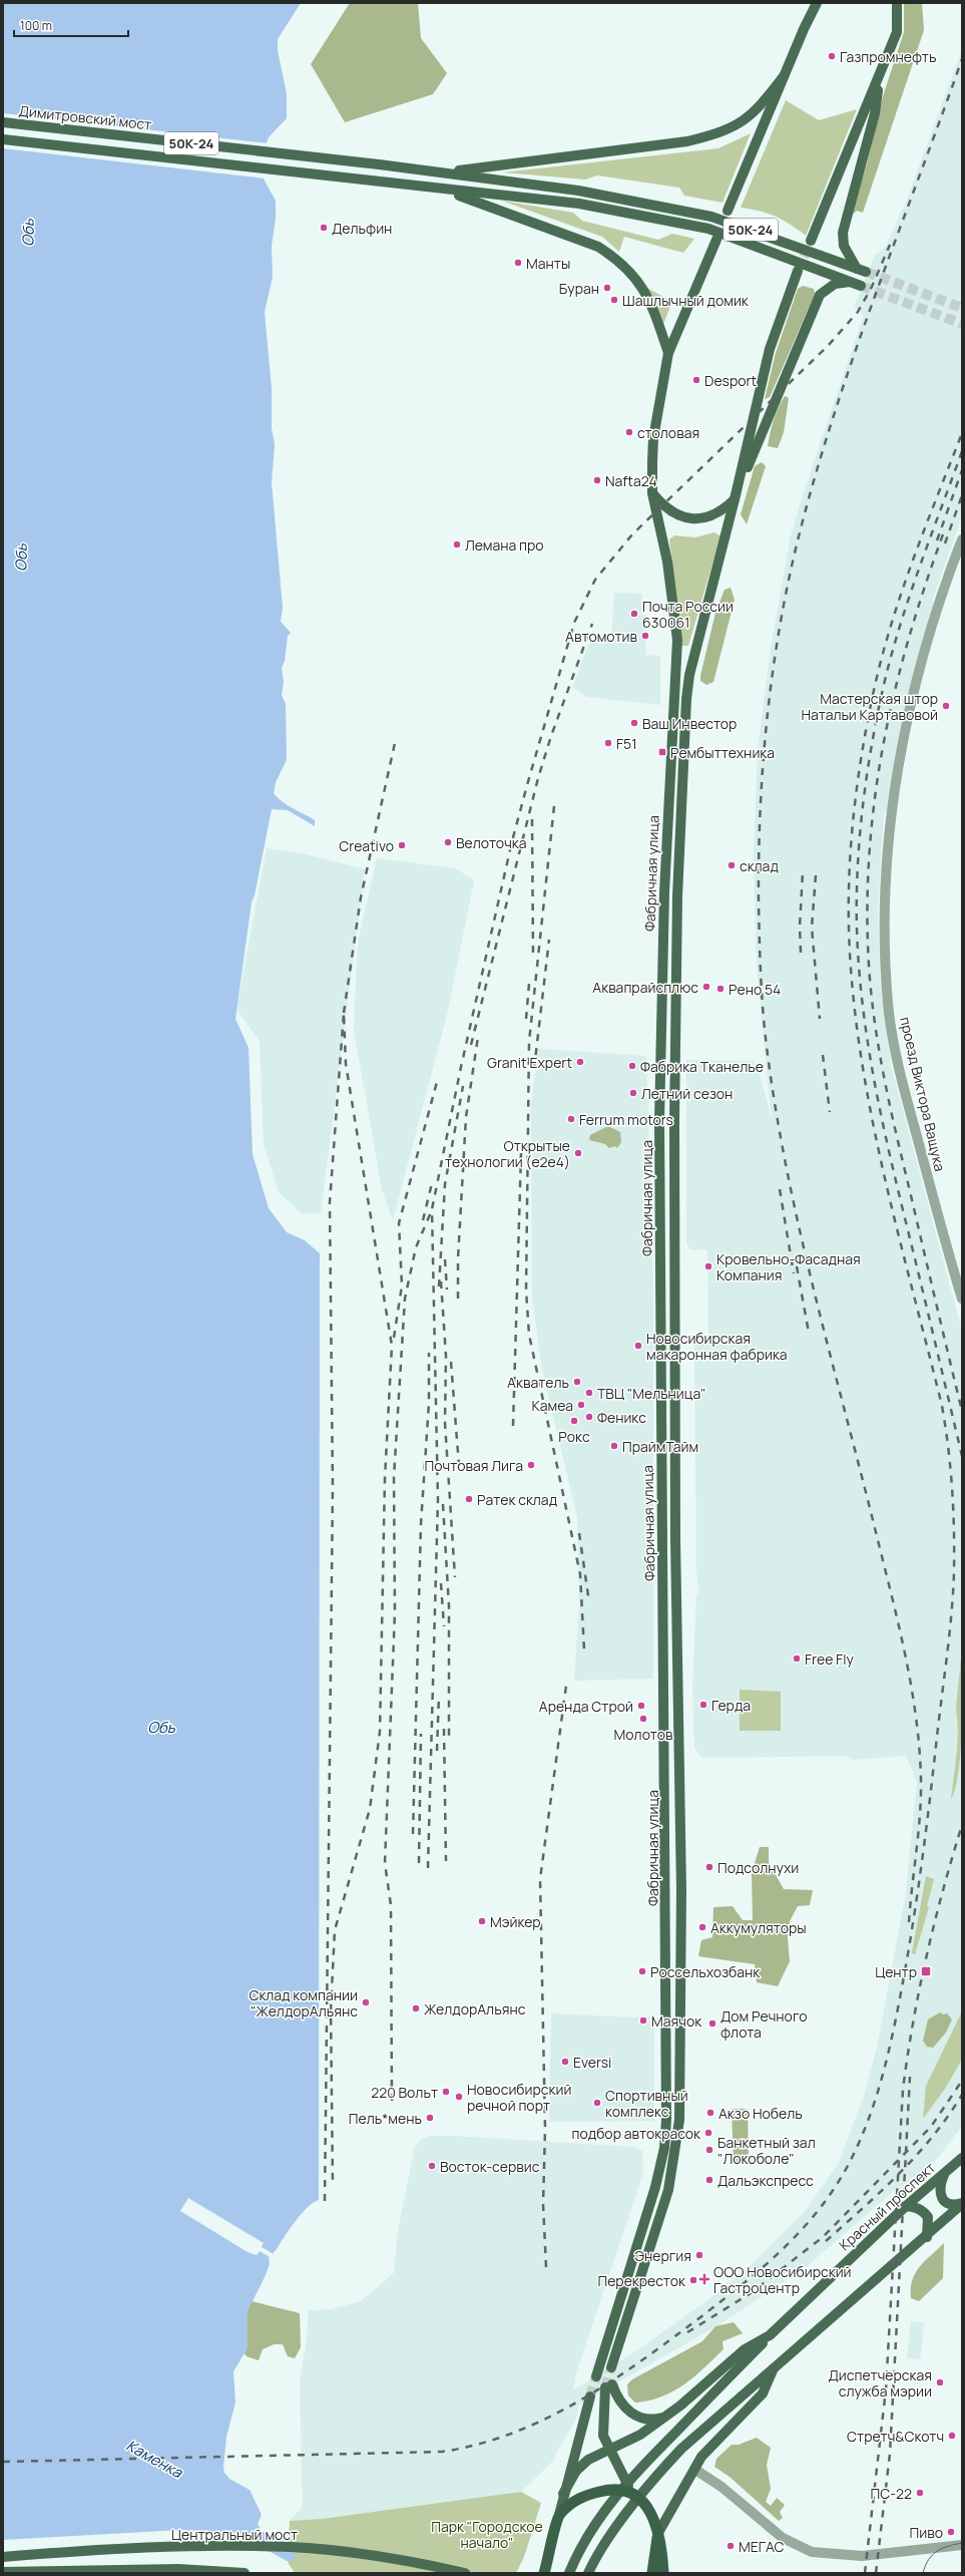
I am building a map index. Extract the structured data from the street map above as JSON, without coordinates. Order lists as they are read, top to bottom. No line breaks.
{"streets":{"main road":["Димитровский мост","50К-24","Фабричная улица","Красный проспект","Центральный мост"],"street":["проезд Виктора Ващука"]},"crossings":[["Димитровский мост","50К-24"]],"water":["Обь","Каменка"],"parks":["Парк \"Городское начало\""],"places":{"other":["Газпромнефть","Дельфин","Манты","Буран","Шашлычный домик","Desport","столовая","Nafta24","Лемана про","Почта России 630061","Автомотив","Мастерская штор Натальи Картавовой","Ваш Инвестор","F51","Велоточка","Creativo","склад","Аквапрайсплюс","Рено 54","Granit Expert","Фабрика Тканелье","Летний сезон","Ferrum motors","Открытые технологии (e2e4)","Кровельно-Фасадная Компания","Новосибирская макаронная фабрика","Акватель","ТВЦ \"Мельница\"","Камеа","Феникс","Рокс","ПраймТайм","Почтовая Лига","Ратек склад","Free Fly","Герда","Аренда Строй","Молотов","Подсолнухи","Мэйкер","Аккумуляторы","Россельхозбанк","Склад компании \"ЖелдорАльянс","ЖелдорАльянс","Маячок","Дом Речного флота","Eversi","220 Вольт","Новосибирский речной порт","Спортивный комплекс","Акзо Нобель","Пель*мень","подбор автокрасок","Банкетный зал \"Локоболе\"","Восток-сервис","Дальэкспресс","Энергия","Перекресток","Диспетчерская служба мэрии","Стретч&Скотч","ПС-22","Пиво","МЕГАС"],"transit":["Рембыттехника","Центр"],"health":["ООО Новосибирский Гастроцентр"]},"scale_bar":"100 m"}
